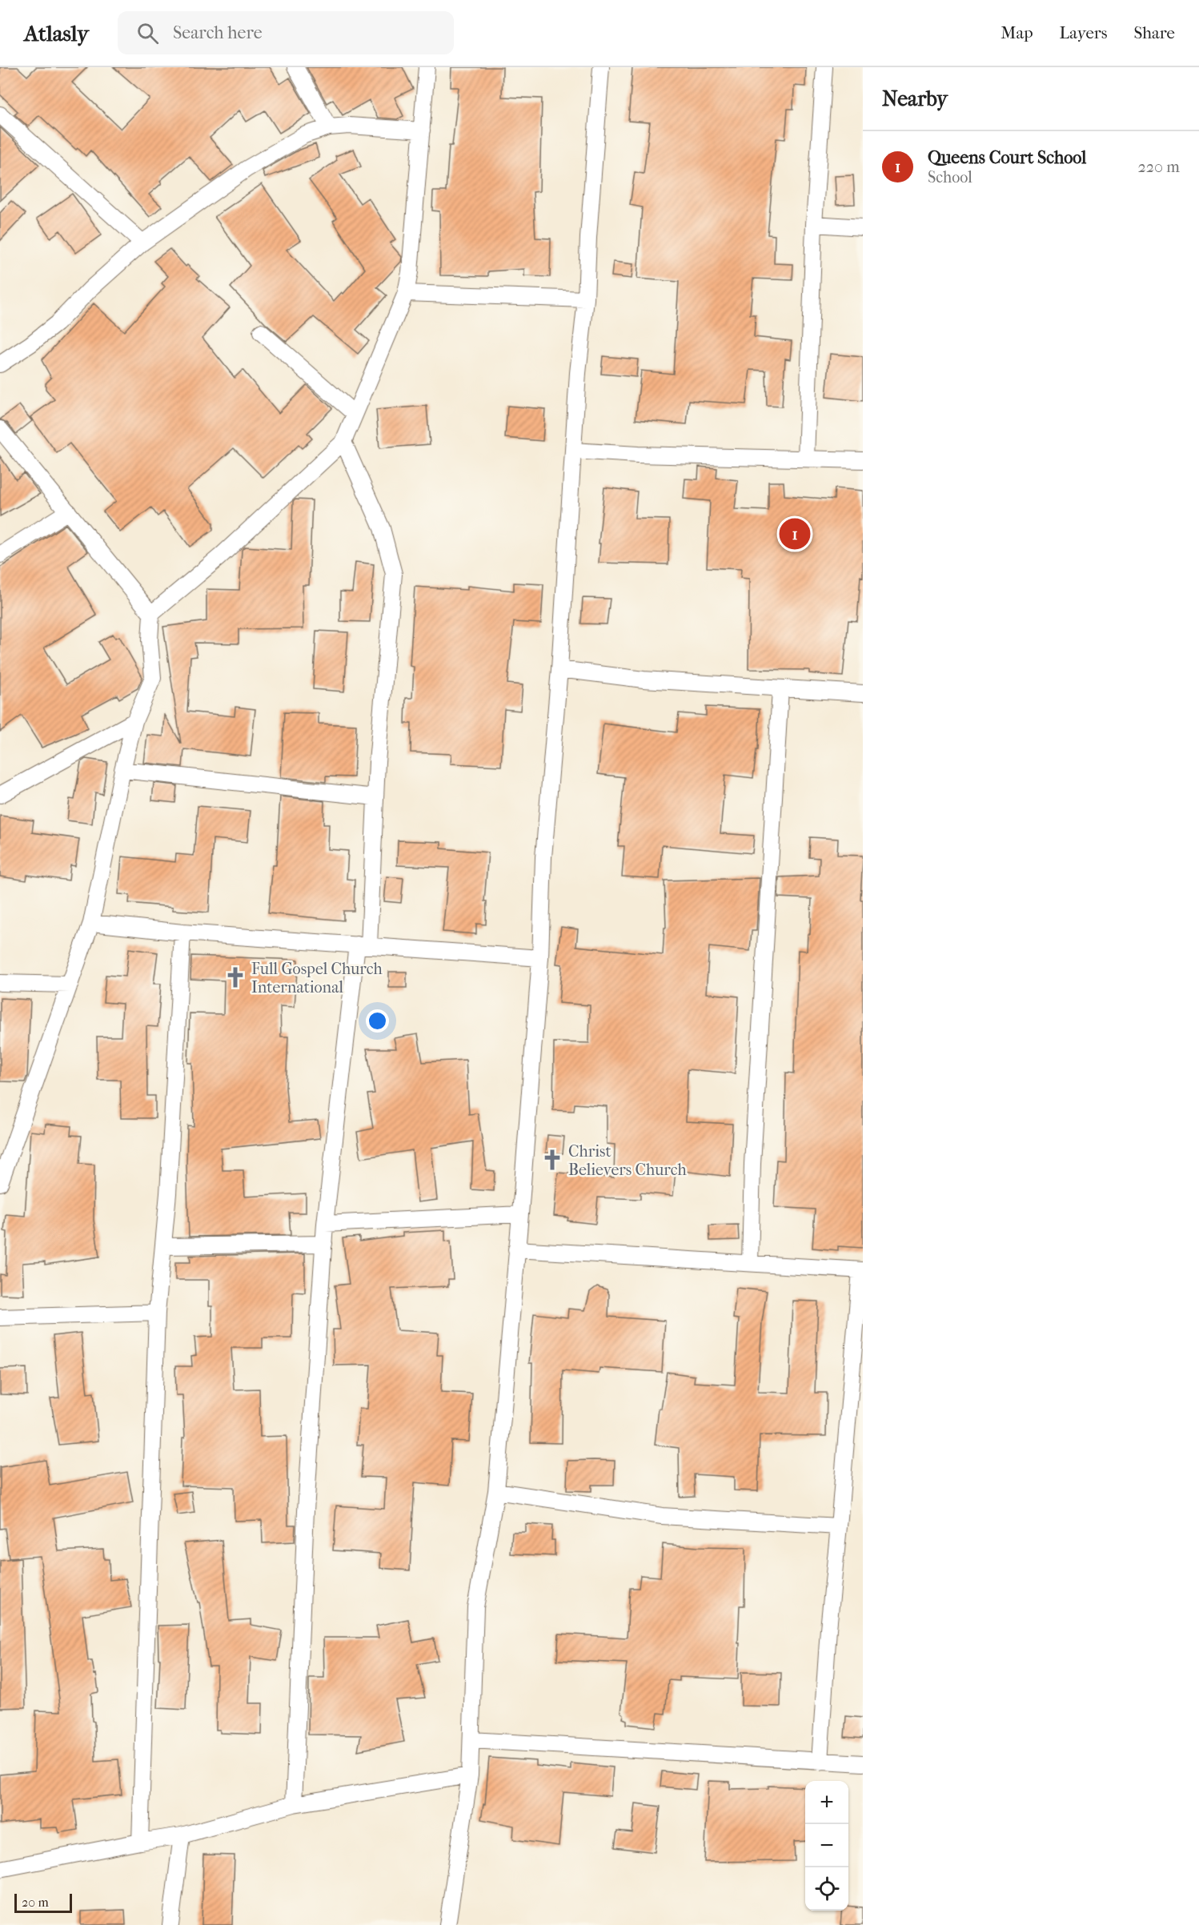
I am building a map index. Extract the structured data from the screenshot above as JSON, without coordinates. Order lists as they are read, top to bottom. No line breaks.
{"places":{"church":["Full Gospel Church International","Christ Believers Church"]},"scale_bar":"20 m","page":{"header":"Atlasly","search":"Search here","nav":["Map","Layers","Share"],"heading":"Nearby","list":[{"mark":"1","name":"Queens Court School","note":"School","value":"220 m"}],"pins":"1","map_buttons":["+","−"],"scale":"20 m"}}
